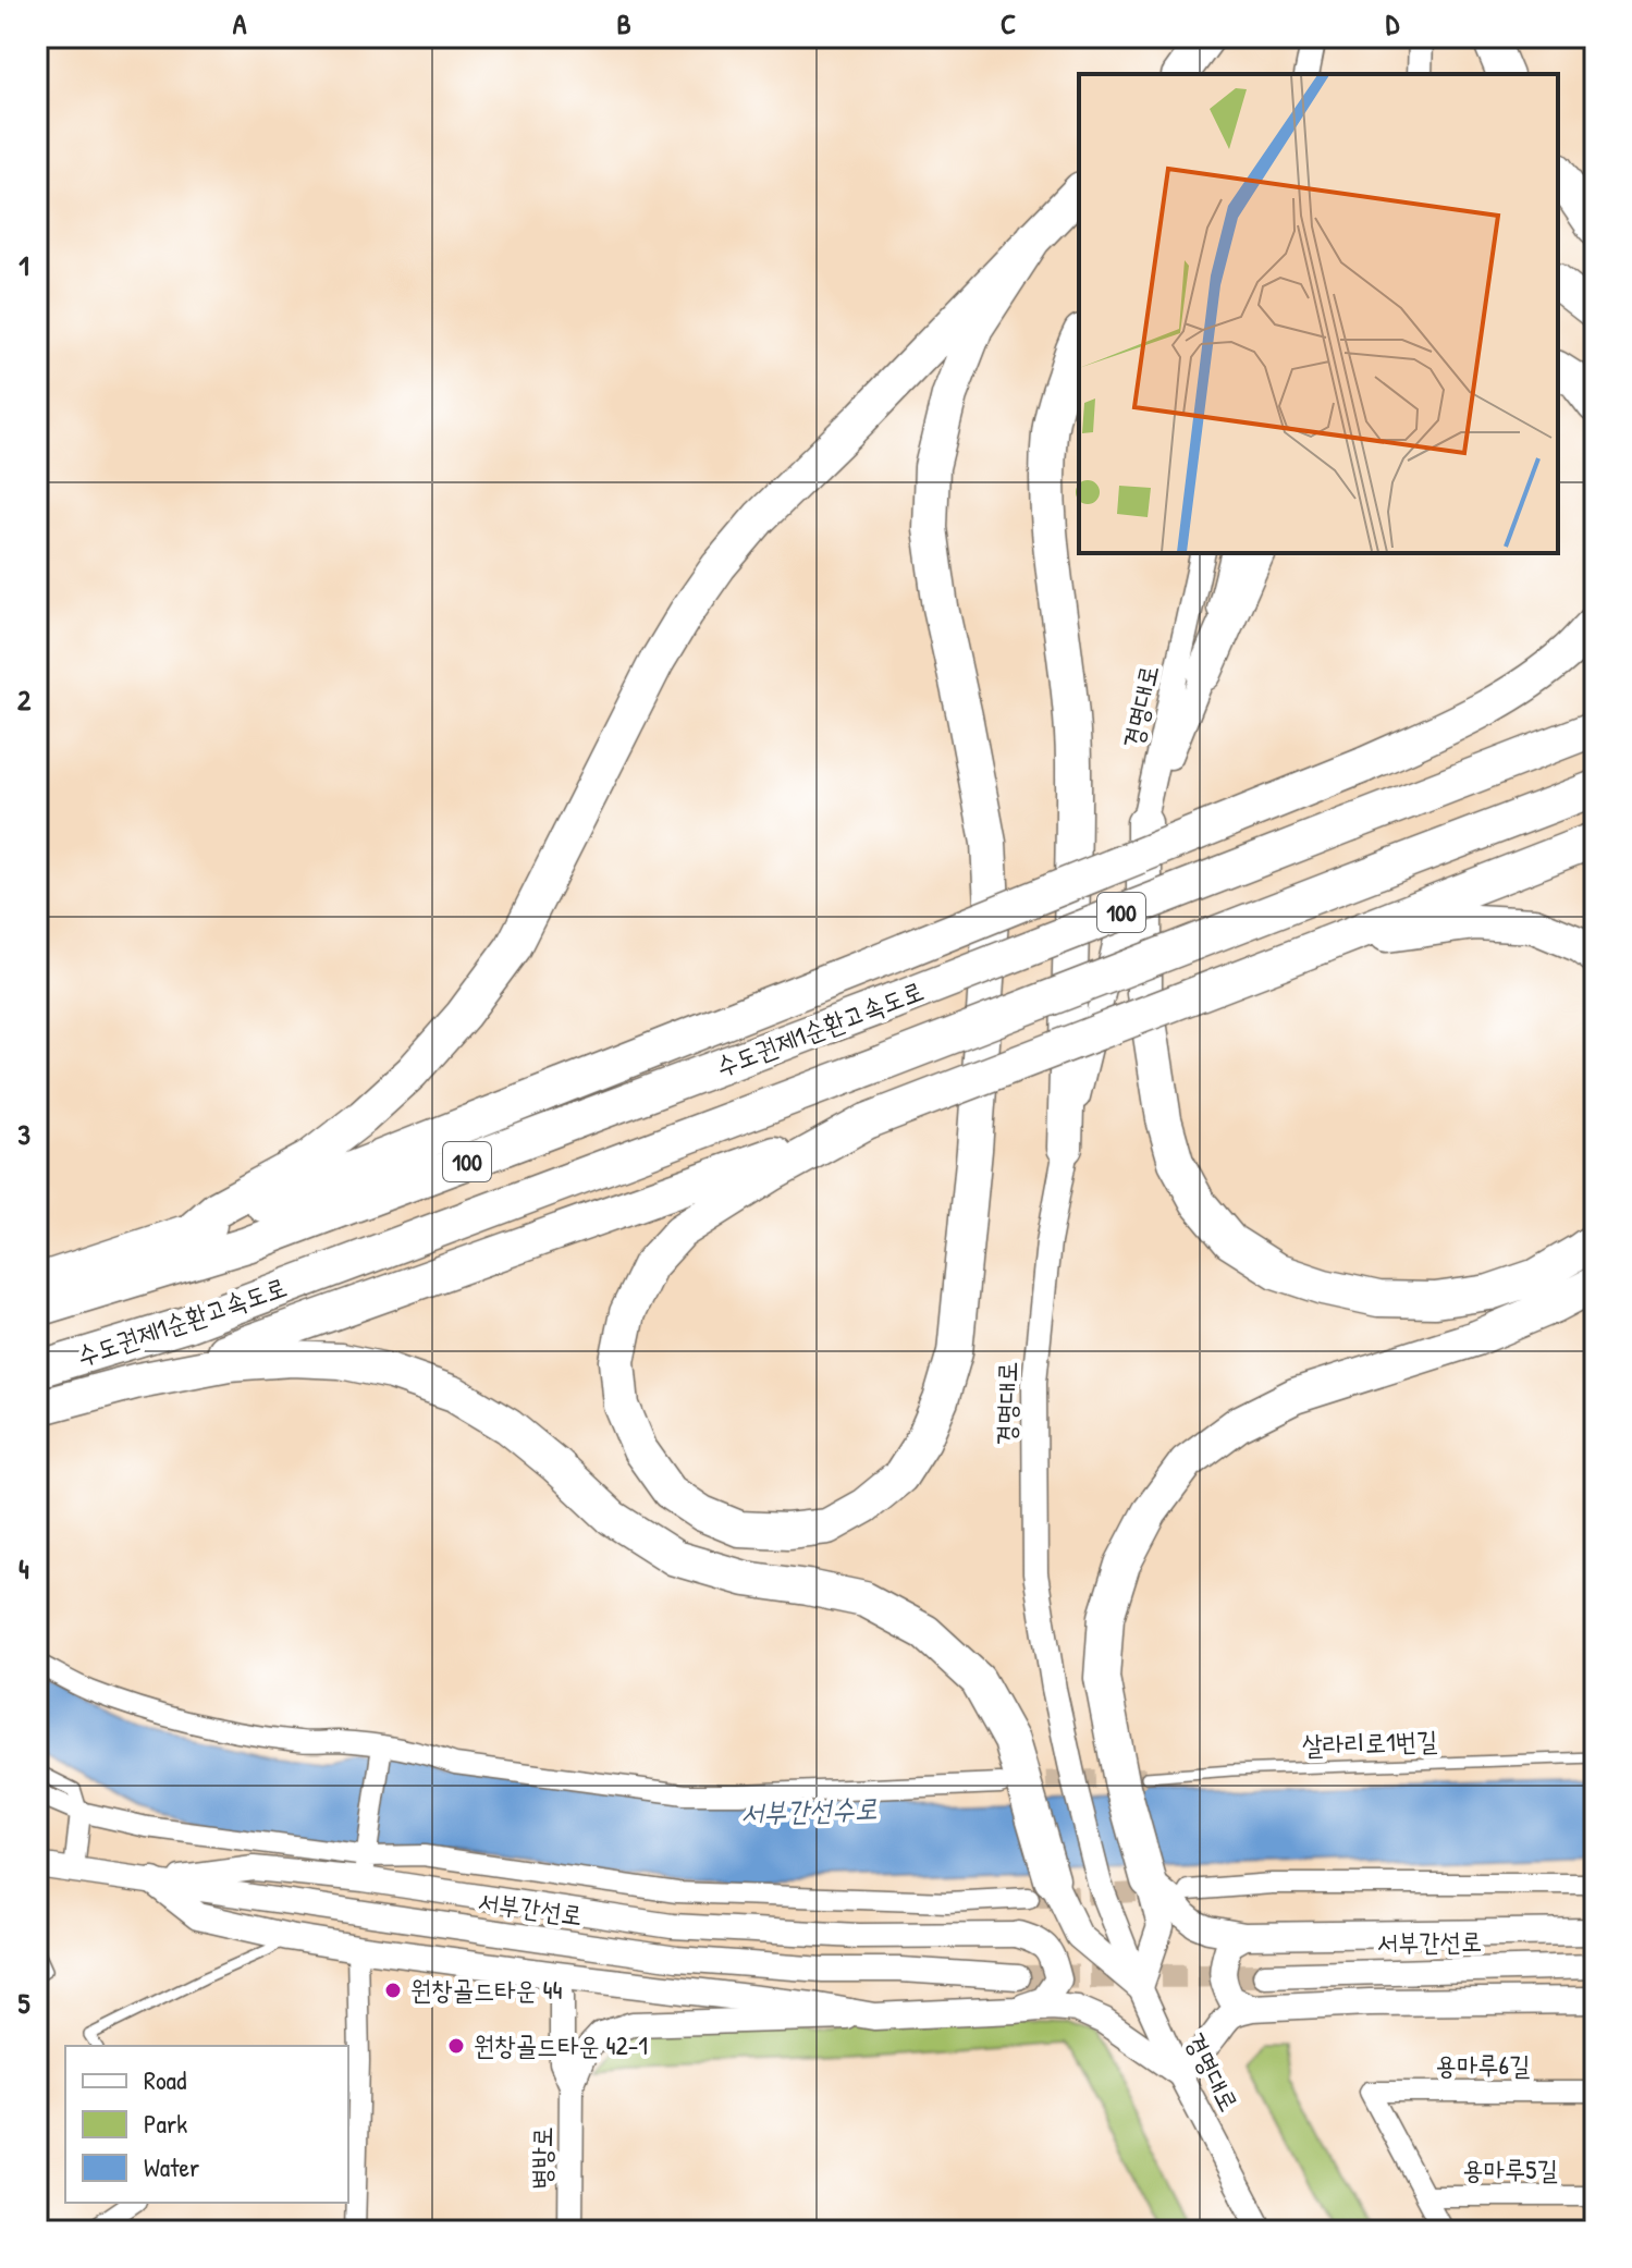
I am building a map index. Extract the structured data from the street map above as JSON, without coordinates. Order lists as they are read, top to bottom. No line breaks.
{"streets":{"highway":["100","수도권제1순환고속도로"],"street":["경명대로","서부간선로","용마루6길","병방로","용마루5길"],"lane":["살라리로1번길"]},"crossings":[["용마루6길","용마루5길"]],"water":["서부간선수로"],"places":["원창골드타운 44","원창골드타운 42-1"],"legend":["Road","Park","Water"],"grid":{"columns":["A","B","C","D"],"rows":["1","2","3","4","5"]}}
